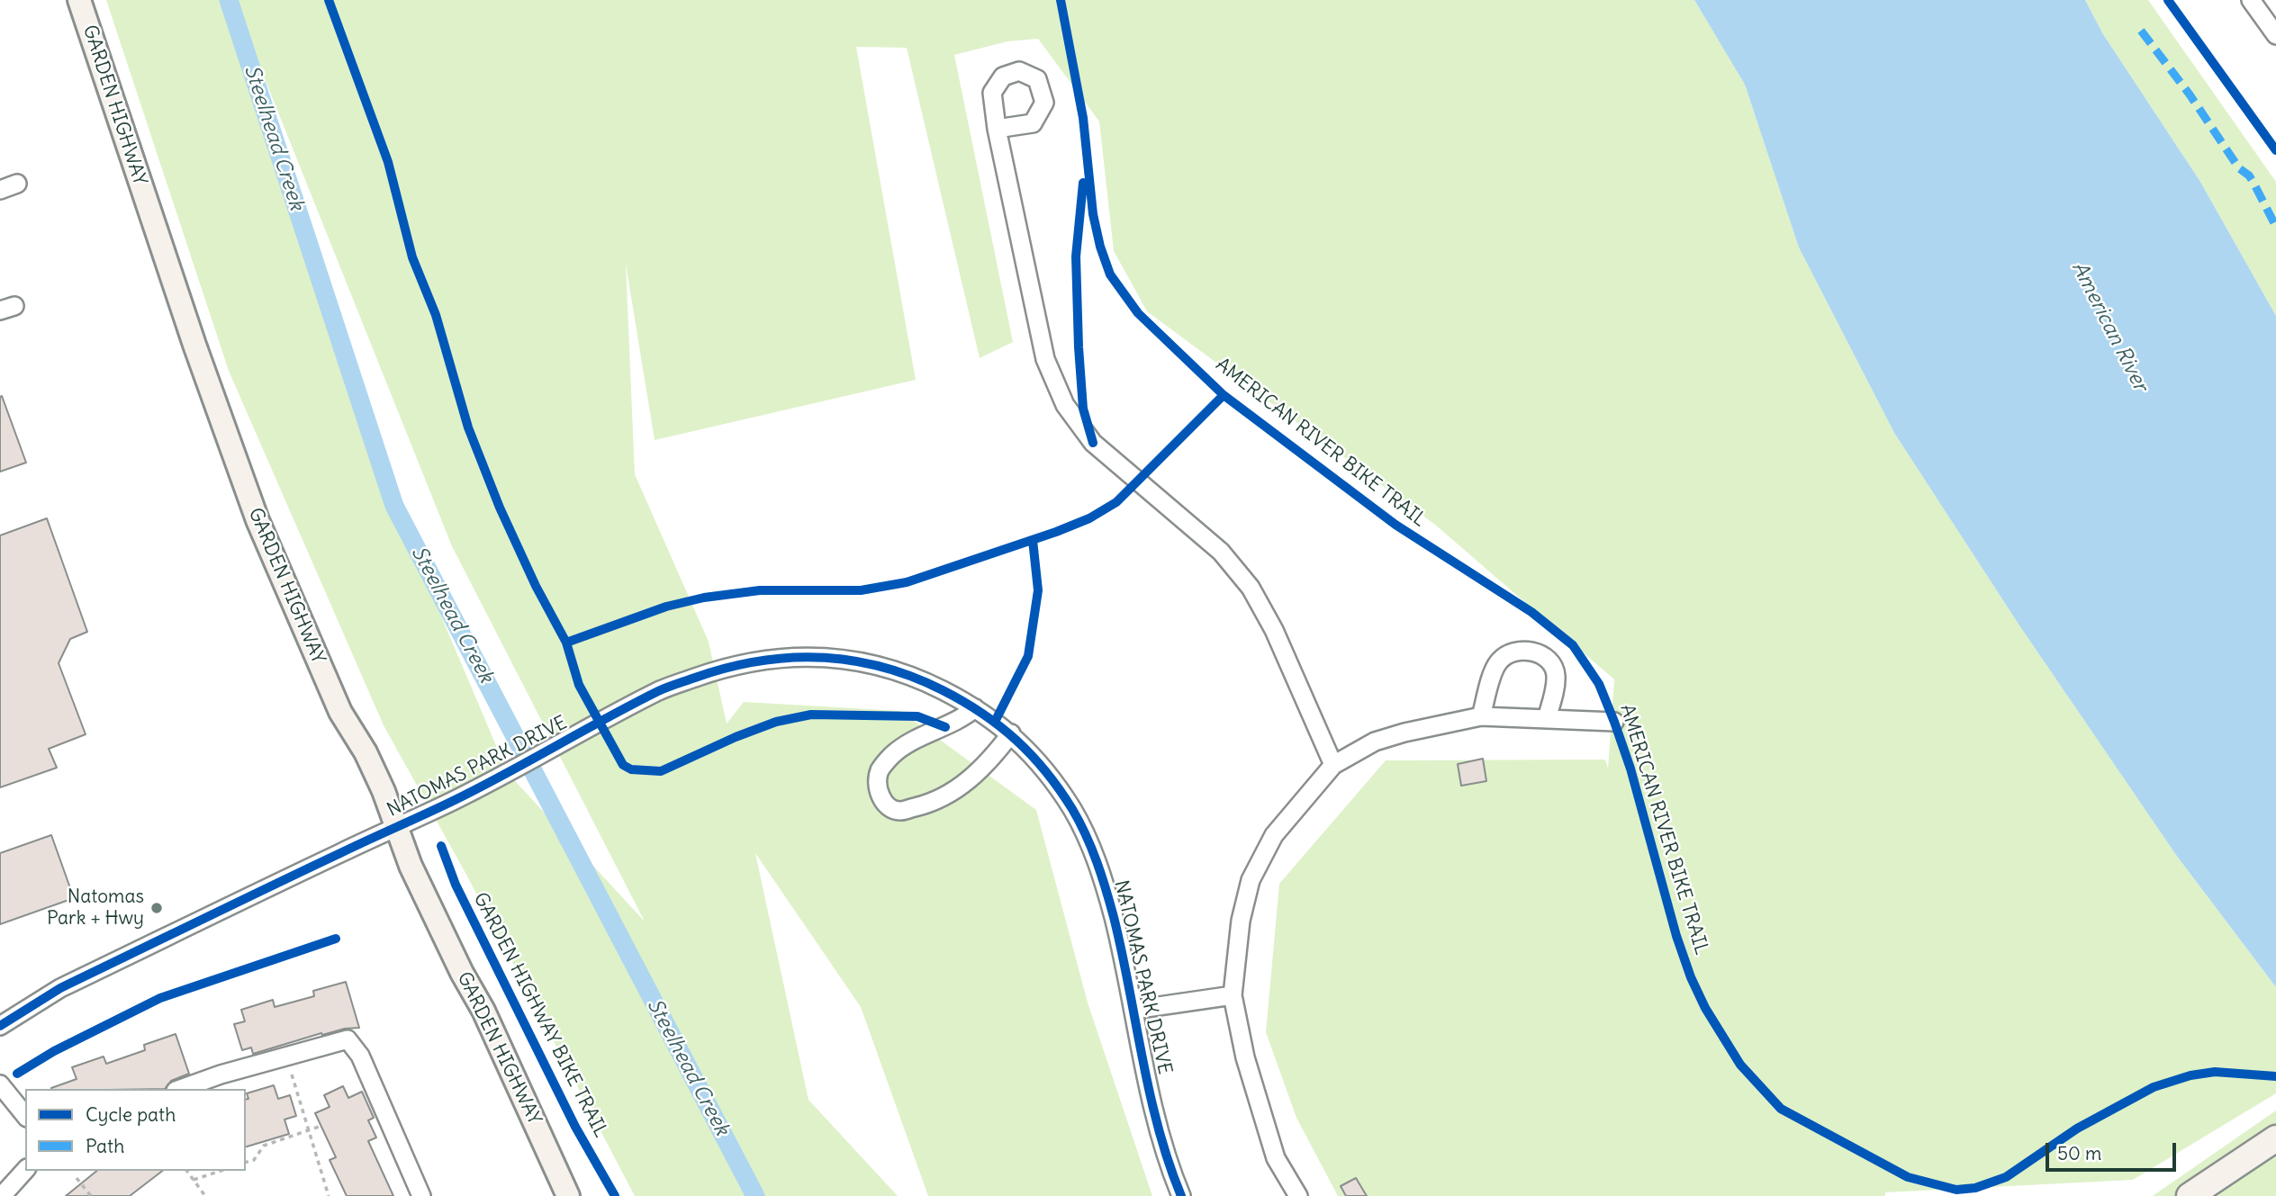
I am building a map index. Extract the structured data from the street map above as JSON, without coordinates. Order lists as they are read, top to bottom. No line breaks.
{"streets":{"main road":["GARDEN HIGHWAY"],"street":["NATOMAS PARK DRIVE"],"cycle path":["AMERICAN RIVER BIKE TRAIL","GARDEN HIGHWAY BIKE TRAIL"]},"crossings":[["GARDEN HIGHWAY","NATOMAS PARK DRIVE"]],"water":["Steelhead Creek","American River"],"places":["Natomas Park + Hwy"],"legend":["Cycle path","Path"],"scale_bar":"50 m"}
